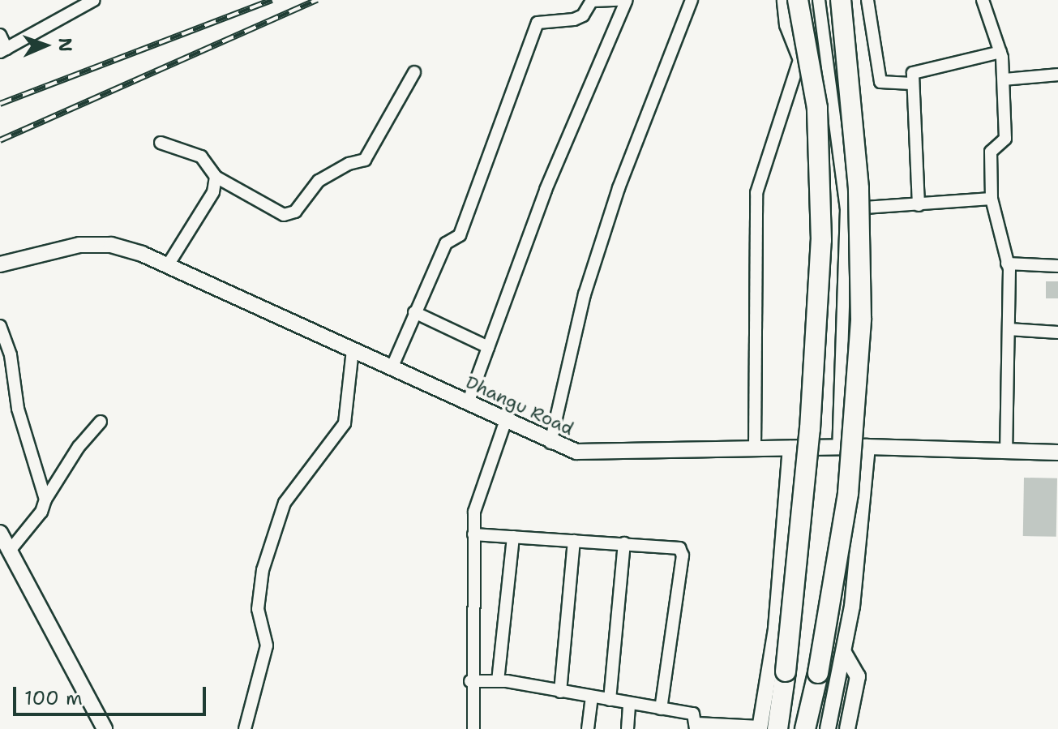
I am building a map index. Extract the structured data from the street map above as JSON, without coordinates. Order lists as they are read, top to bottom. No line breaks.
{"streets":{"street":["Dhangu Road"]},"scale_bar":"100 m","north":"right"}
